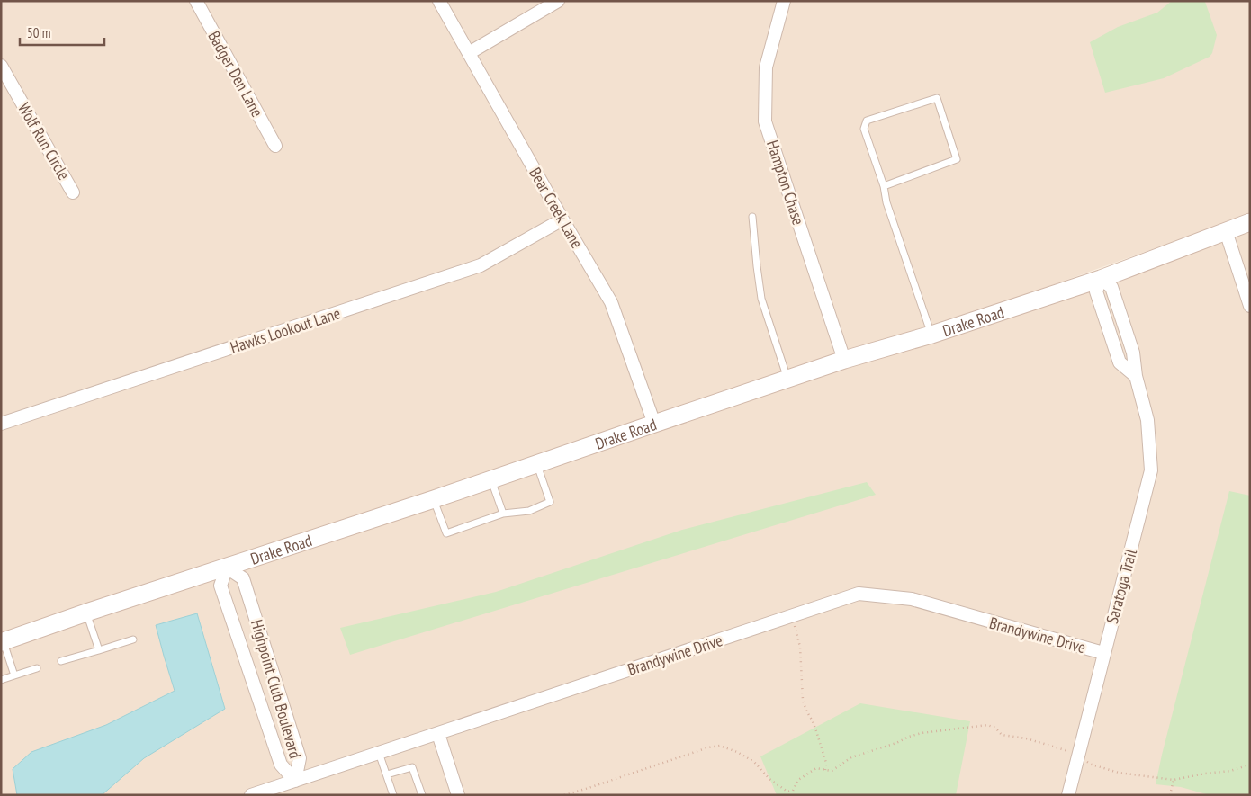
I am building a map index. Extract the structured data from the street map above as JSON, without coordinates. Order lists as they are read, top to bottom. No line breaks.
{"streets":{"street":["Badger Den Lane","Wolf Run Circle","Hampton Chase","Bear Creek Lane","Drake Road","Hawks Lookout Lane","Saratoga Trail","Brandywine Drive","Highpoint Club Boulevard"]},"crossings":[["Hampton Chase","Drake Road"],["Bear Creek Lane","Drake Road"],["Bear Creek Lane","Hawks Lookout Lane"],["Drake Road","Saratoga Trail"],["Drake Road","Highpoint Club Boulevard"],["Saratoga Trail","Brandywine Drive"],["Brandywine Drive","Highpoint Club Boulevard"]],"scale_bar":"50 m"}
